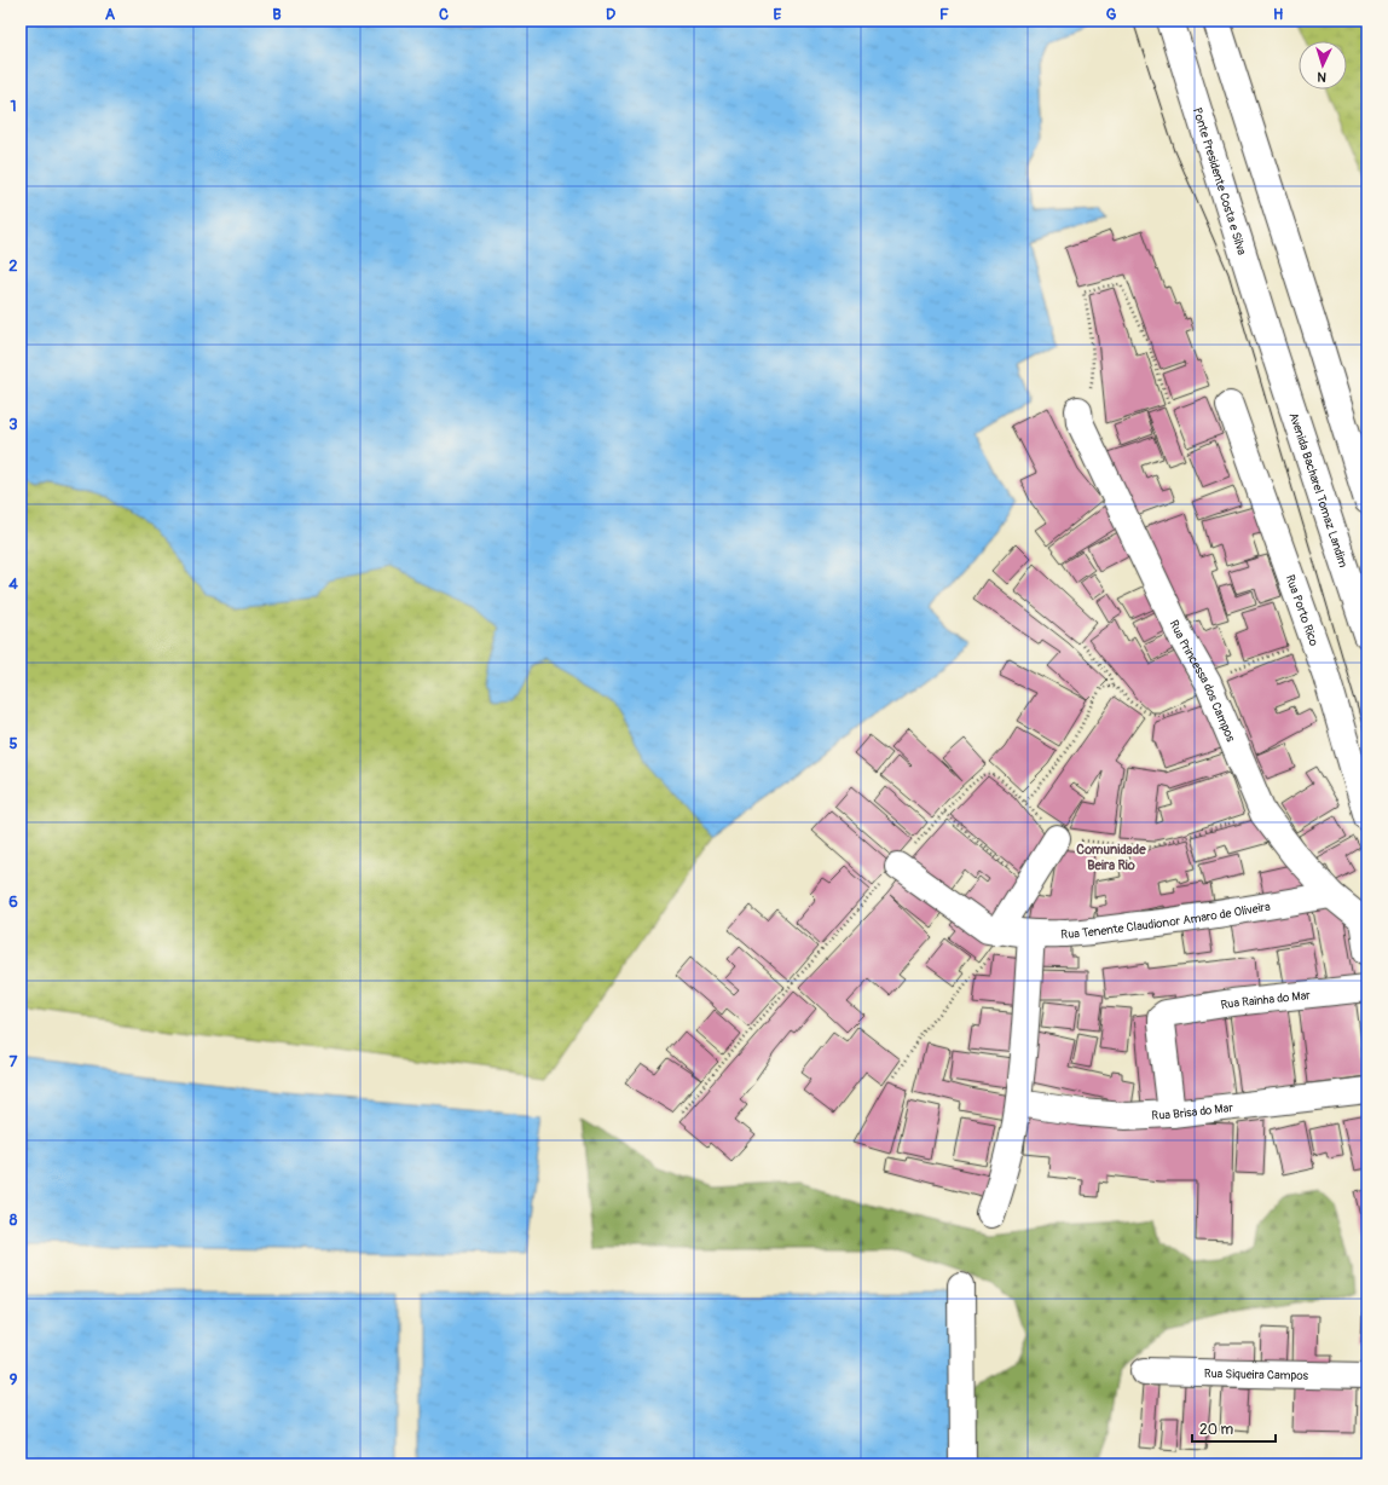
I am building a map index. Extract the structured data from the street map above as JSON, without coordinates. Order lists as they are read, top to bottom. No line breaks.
{"streets":{"main road":["Ponte Presidente Costa e Silva","Avenida Bacharel Tomaz Landim","Rua Porto Rico","Rua Princessa dos Campos","Rua Tenente Claudionor Amaro de Oliveira","Rua Rainha do Mar","Rua Brisa do Mar","Rua Siqueira Campos"]},"crossings":[["Ponte Presidente Costa e Silva","Avenida Bacharel Tomaz Landim"],["Rua Princessa dos Campos","Rua Tenente Claudionor Amaro de Oliveira"],["Rua Rainha do Mar","Rua Brisa do Mar"]],"districts":["Comunidade Beira Rio"],"scale_bar":"20 m","north":"bottom","grid":{"columns":["A","B","C","D","E","F","G","H"],"rows":["1","2","3","4","5","6","7","8","9"]}}
